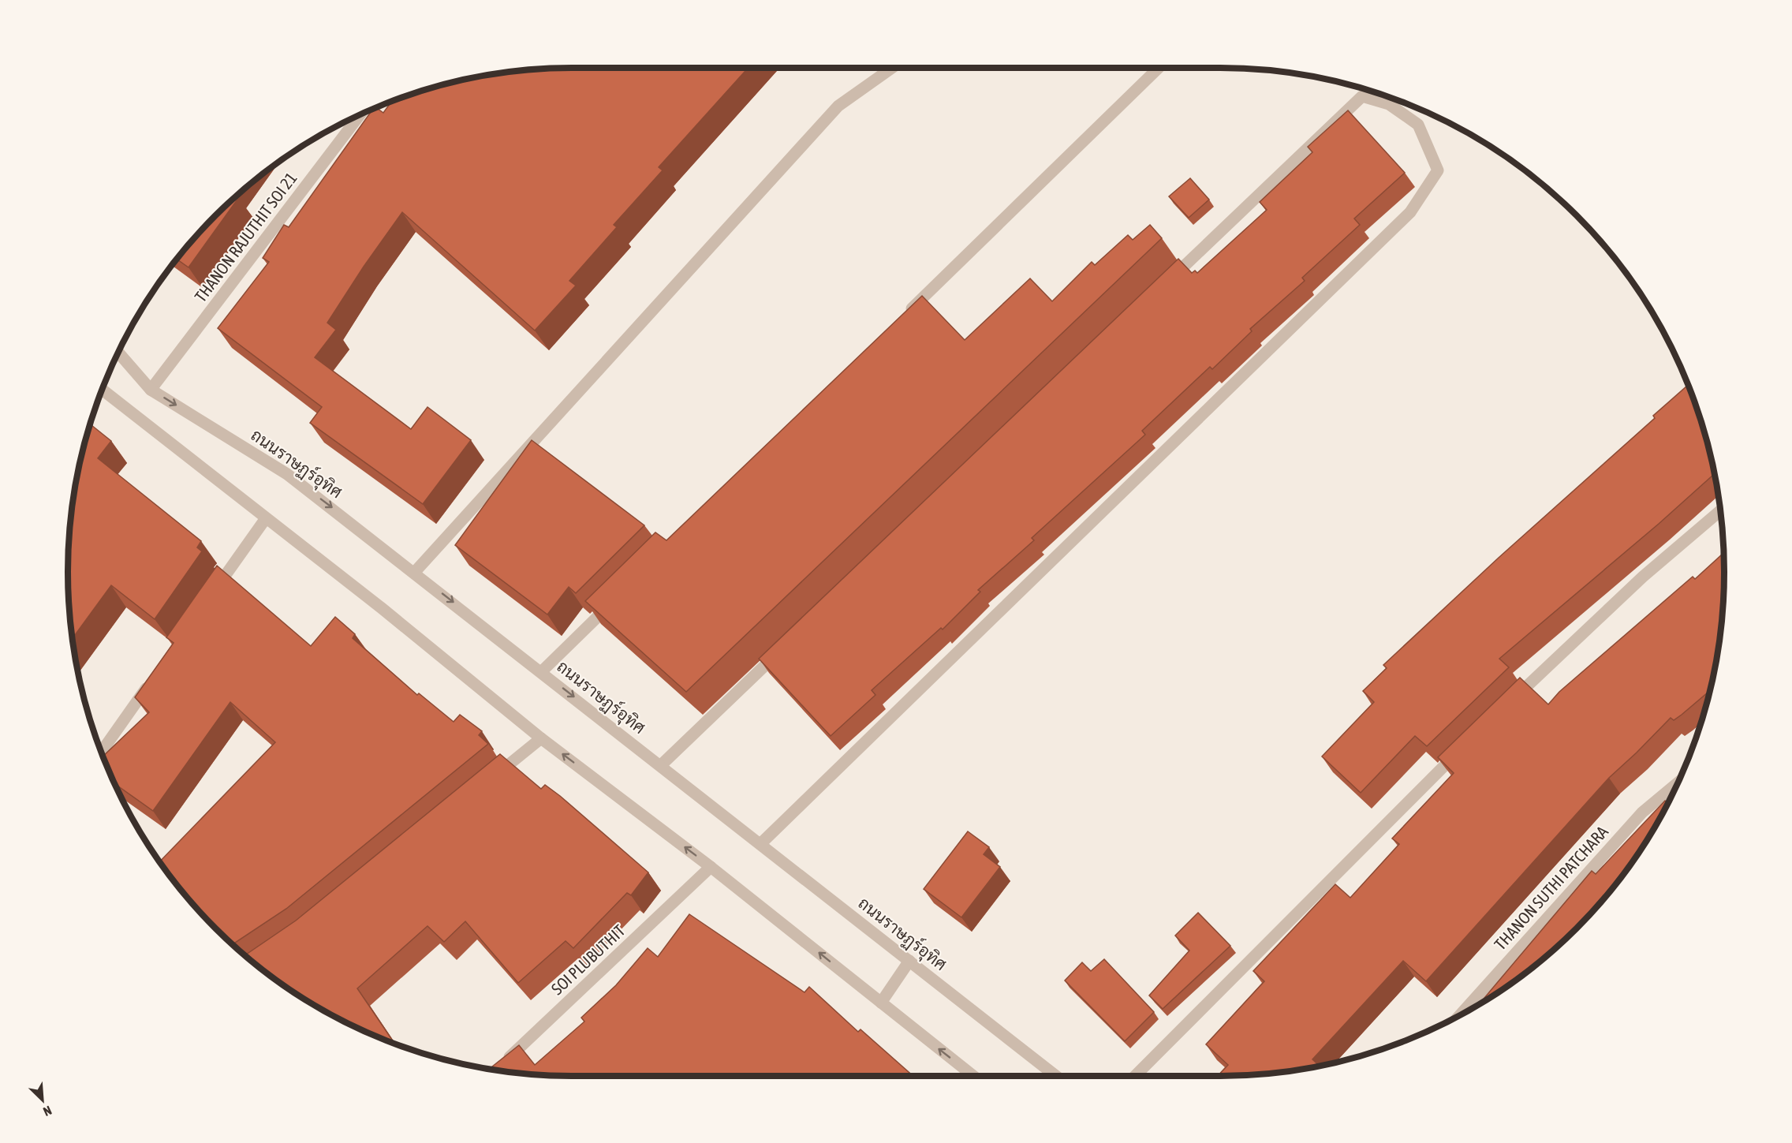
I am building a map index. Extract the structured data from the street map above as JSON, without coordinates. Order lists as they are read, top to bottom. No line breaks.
{"streets":{"street":["THANON RAJUTHIT SOI 21","ถนนราษฏร์อุทิศ","THANON SUTHI PATCHARA","SOI PLUBUTHIT"]},"crossings":[["THANON RAJUTHIT SOI 21","ถนนราษฏร์อุทิศ"]],"north":"bottom right"}
